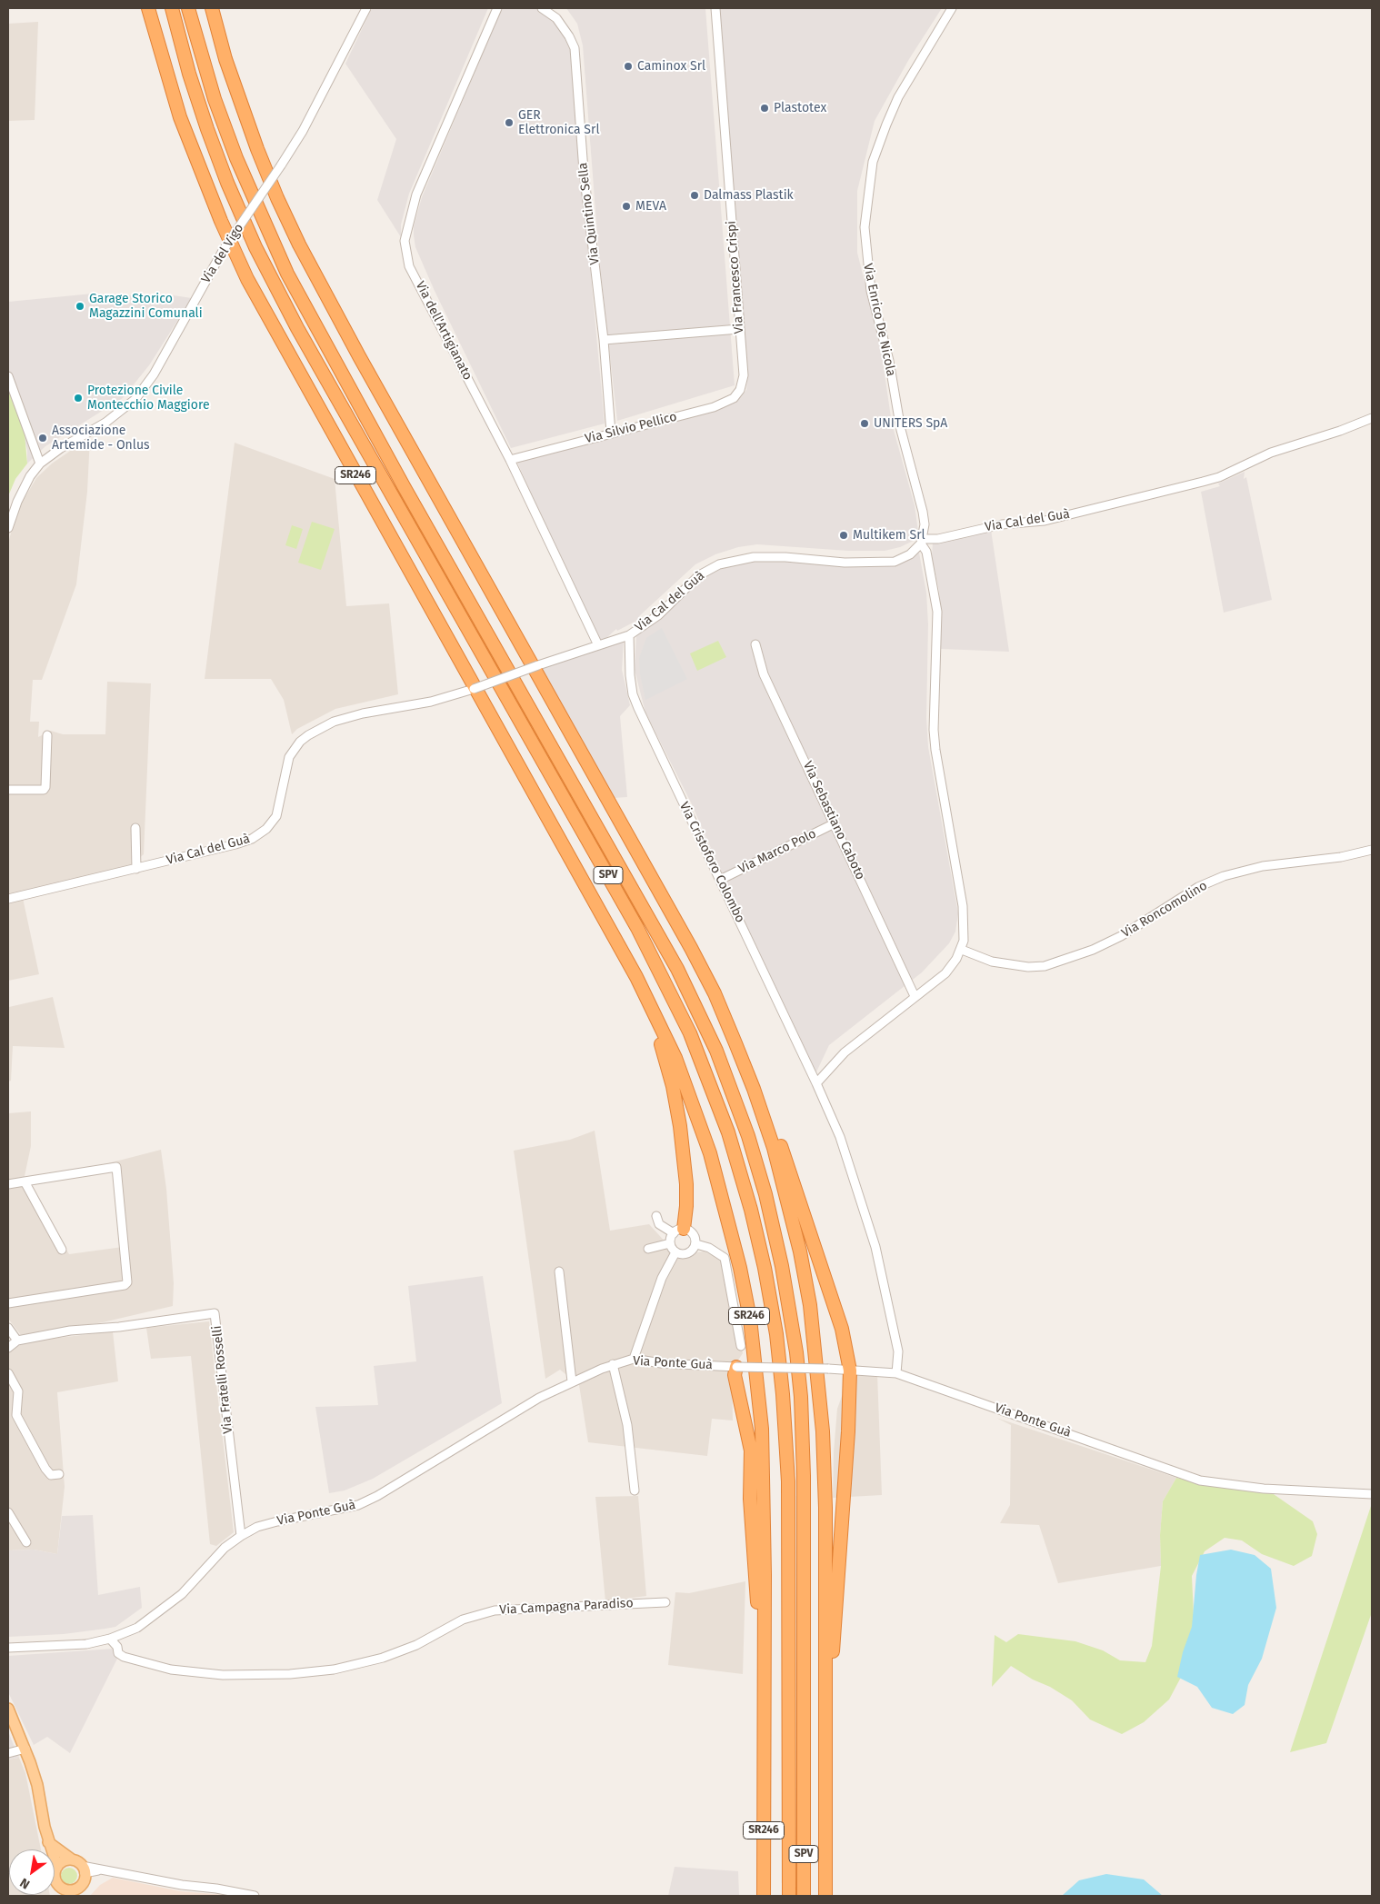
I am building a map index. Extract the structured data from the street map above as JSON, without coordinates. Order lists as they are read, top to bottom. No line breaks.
{"streets":{"highway":["SR246","SPV"],"street":["Via Quintino Sella","Via del Vigo","Via Francesco Crispi","Via Enrico De Nicola","Via dell'Artigianato","Via Silvio Pellico","Via Cal del Guà","Via Sebastiano Caboto","Via Marco Polo","Via Cristoforo Colombo","Via Roncomolino","Via Ponte Guà","Via Fratelli Rosselli","Via Campagna Paradiso"]},"crossings":[["Via Quintino Sella","Via Silvio Pellico"],["Via Francesco Crispi","Via Silvio Pellico"],["Via Enrico De Nicola","Via Cal del Guà"],["Via dell'Artigianato","Via Silvio Pellico"],["Via dell'Artigianato","Via Cal del Guà"],["Via Cal del Guà","Via Cristoforo Colombo"],["Via Sebastiano Caboto","Via Marco Polo"],["Via Marco Polo","Via Cristoforo Colombo"],["Via Cristoforo Colombo","Via Ponte Guà"],["Via Ponte Guà","Via Fratelli Rosselli"],["Via Ponte Guà","Via Campagna Paradiso"]],"places":["Caminox Srl","Plastotex","GER Elettronica Srl","Dalmass Plastik","MEVA","Garage Storico Magazzini Comunali","Protezione Civile Montecchio Maggiore","UNITERS SpA","Associazione Artemide - Onlus","Multikem Srl"],"north":"bottom left"}
